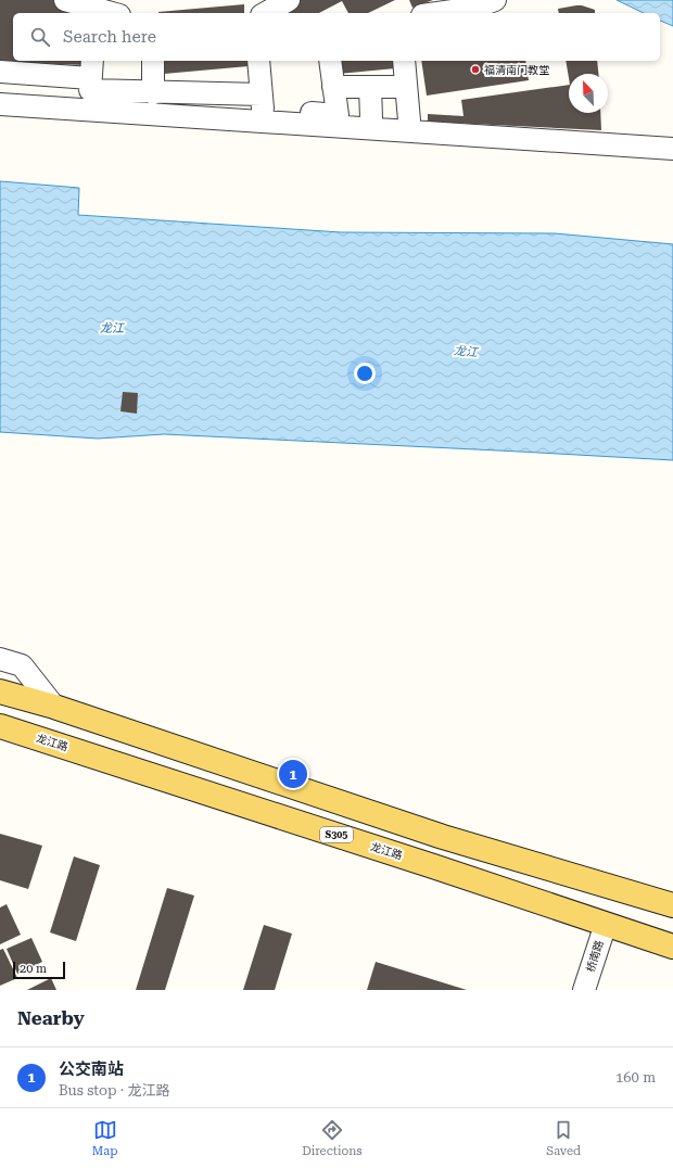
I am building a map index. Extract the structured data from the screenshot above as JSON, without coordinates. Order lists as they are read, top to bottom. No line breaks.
{"streets":{"main road":["龙江路","S305"],"street":["桥南路"]},"crossings":[["龙江路","桥南路"]],"water":["龙江"],"places":["福清南门教堂"],"scale_bar":"20 m","north":"top left","page":{"search":"Search here","pins":"1","scale":"20 m","heading":"Nearby","list":[{"mark":"1","name":"公交南站","note":"Bus stop · 龙江路","value":"160 m"}],"nav":["Map","Directions","Saved"]}}
